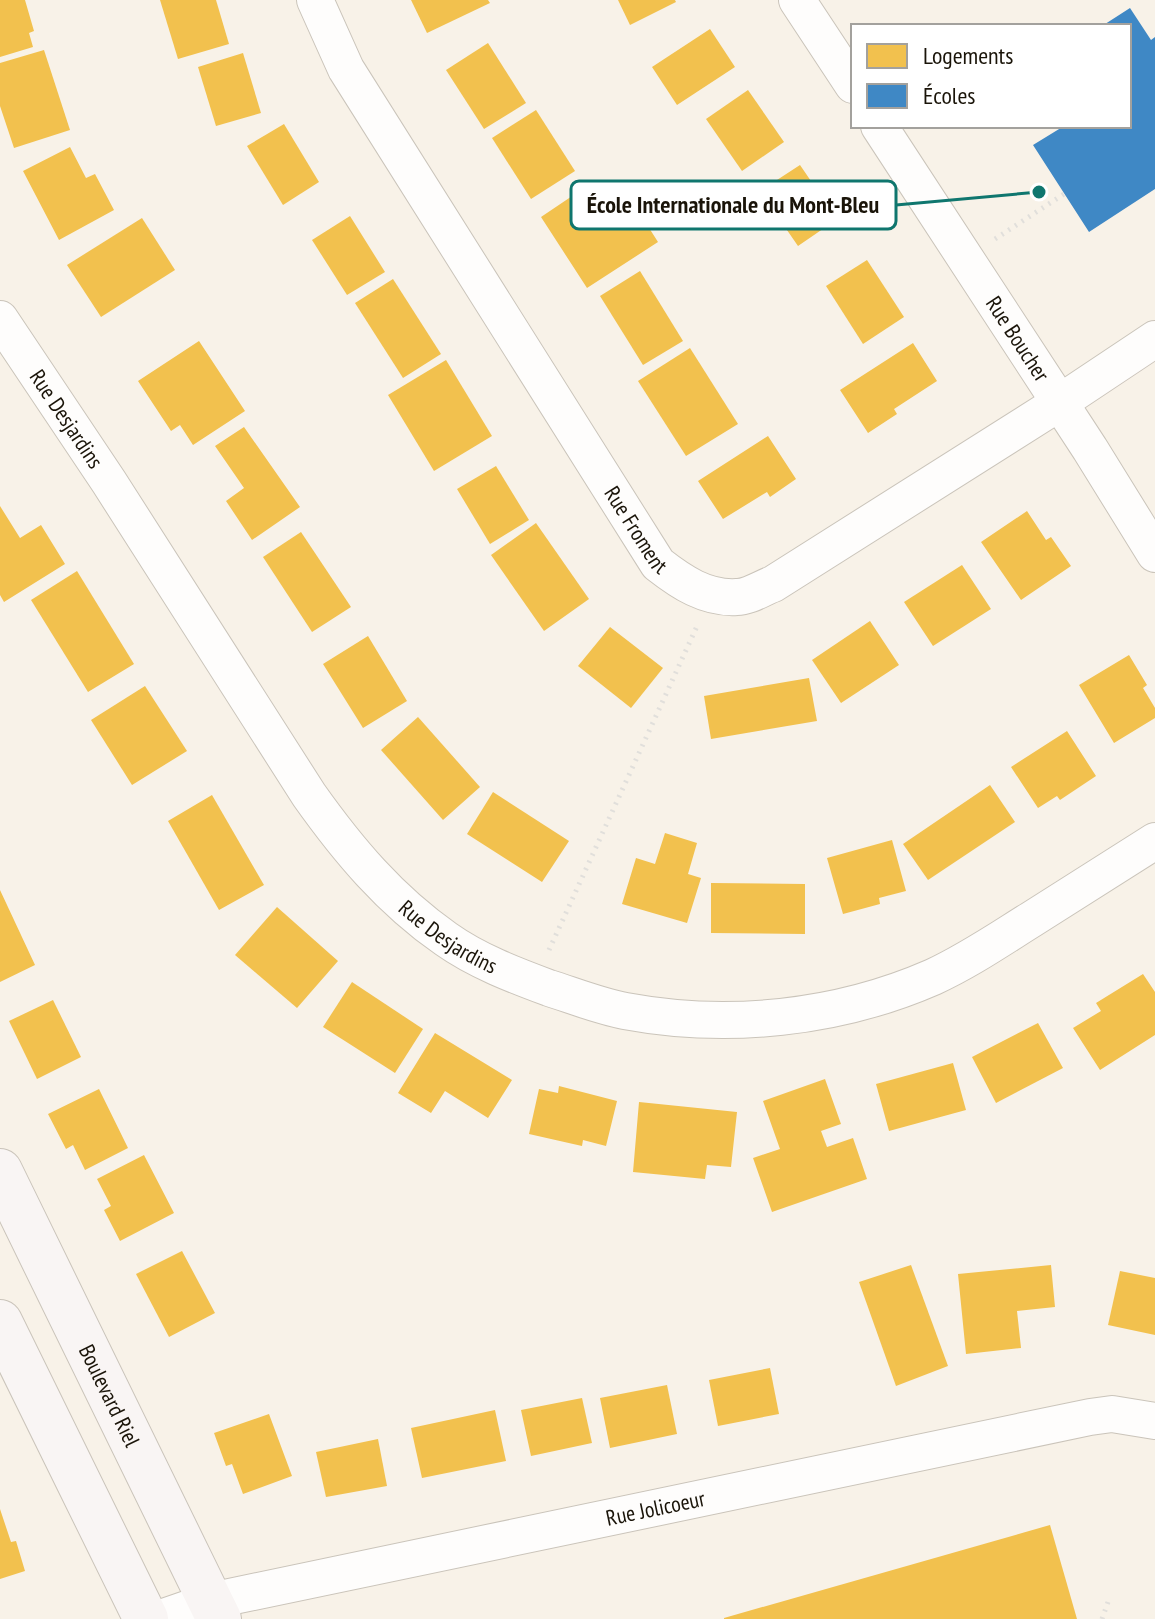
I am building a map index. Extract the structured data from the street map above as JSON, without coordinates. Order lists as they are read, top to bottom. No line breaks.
{"streets":{"street":["Rue Boucher","Rue Desjardins","Rue Froment","Boulevard Riel","Rue Jolicoeur"]},"crossings":[["Rue Boucher","Rue Froment"],["Boulevard Riel","Rue Jolicoeur"]],"places":["École Internationale du Mont-Bleu"],"legend":["Logements","Écoles"]}
